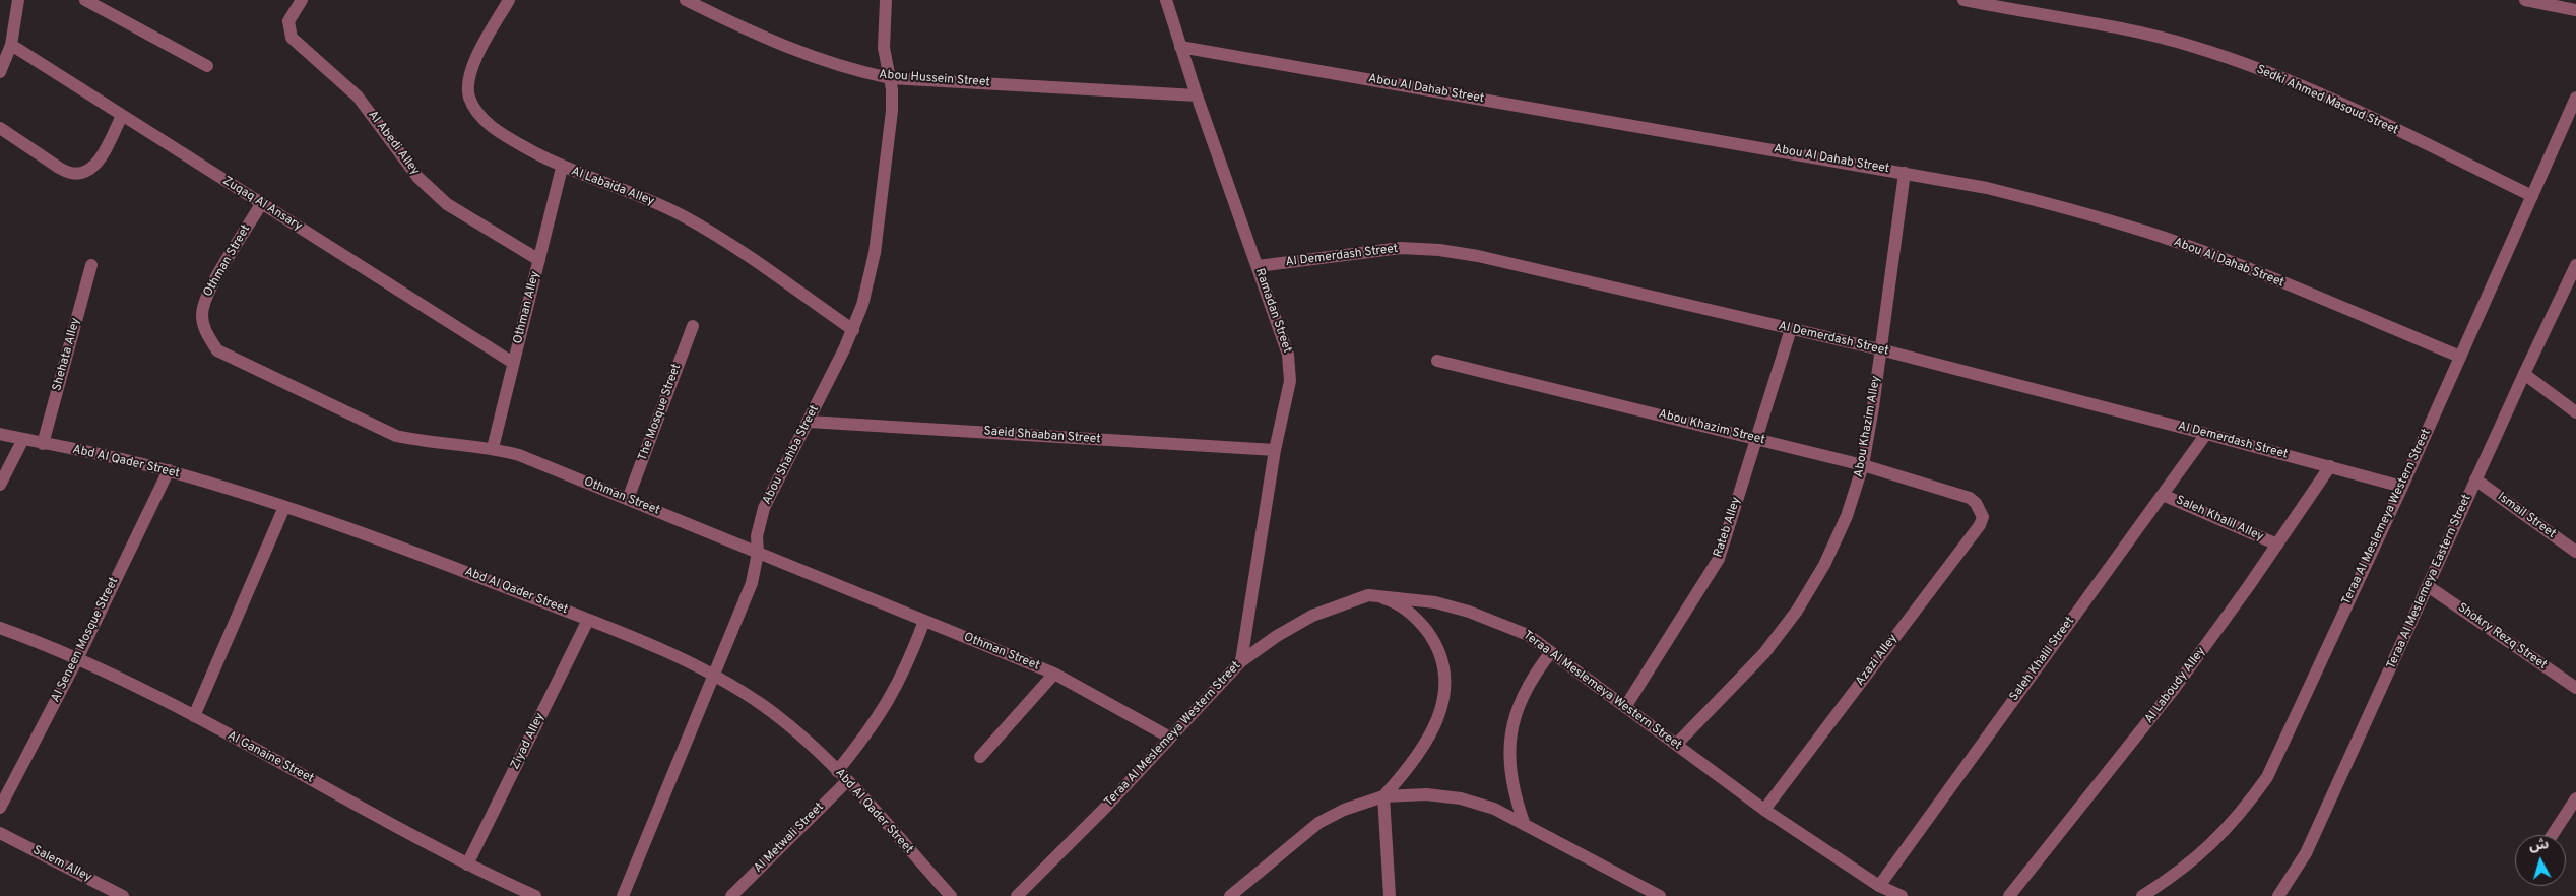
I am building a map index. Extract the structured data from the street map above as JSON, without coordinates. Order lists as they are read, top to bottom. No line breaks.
{"streets":{"street":["Abou Hussein Street","Abou Al Dahab Street","Sedki Ahmed Masoud Street","Al Abedi Alley","Al Labaida Alley","Zuqaq Al Ansary","Al Demerdash Street","Othman Street","Othman Alley","Ramadan Street","Shehata Alley","The Mosque Street","Abou Khazim Alley","Abou Khazim Street","Saeid Shaaban Street","Abou Shahba Street","Abd Al Qader Street","Ismail Street","Teraa Al Meslemeya Western Street","Saleh Khalil Alley","Rateb Alley","Teraa Al Meslemeya Eastern Street","Shokry Rezq Street","Al Seneen Mosque Street","Saleh Khalil Street","Azazi Alley","Al Laboudy Alley","Ziyad Alley","Al Ganaine Street","Al Metwali Street","Salem Alley"]},"crossings":[["Abou Hussein Street","Ramadan Street"],["Abou Hussein Street","Abou Shahba Street"],["Abou Al Dahab Street","Ramadan Street"],["Abou Al Dahab Street","Abou Khazim Alley"],["Abou Al Dahab Street","Teraa Al Meslemeya Western Street"],["Sedki Ahmed Masoud Street","Teraa Al Meslemeya Western Street"],["Al Abedi Alley","Othman Alley"],["Al Labaida Alley","Othman Alley"],["Al Labaida Alley","Abou Shahba Street"],["Zuqaq Al Ansary","Othman Street"],["Zuqaq Al Ansary","Othman Alley"],["Al Demerdash Street","Ramadan Street"],["Al Demerdash Street","Abou Khazim Alley"],["Al Demerdash Street","Teraa Al Meslemeya Western Street"],["Al Demerdash Street","Rateb Alley"],["Al Demerdash Street","Saleh Khalil Street"],["Al Demerdash Street","Al Laboudy Alley"],["Othman Street","Othman Alley"],["Othman Street","The Mosque Street"],["Othman Street","Abou Shahba Street"],["Othman Street","Teraa Al Meslemeya Western Street"],["Ramadan Street","Saeid Shaaban Street"],["Ramadan Street","Teraa Al Meslemeya Western Street"],["Shehata Alley","Abd Al Qader Street"],["Abou Khazim Alley","Abou Khazim Street"],["Abou Khazim Alley","Teraa Al Meslemeya Western Street"],["Abou Khazim Street","Rateb Alley"],["Abou Khazim Street","Azazi Alley"],["Saeid Shaaban Street","Abou Shahba Street"],["Abou Shahba Street","Abd Al Qader Street"],["Abd Al Qader Street","Al Seneen Mosque Street"],["Abd Al Qader Street","Ziyad Alley"],["Abd Al Qader Street","Al Metwali Street"],["Ismail Street","Teraa Al Meslemeya Eastern Street"],["Teraa Al Meslemeya Western Street","Rateb Alley"],["Teraa Al Meslemeya Western Street","Saleh Khalil Street"],["Teraa Al Meslemeya Western Street","Azazi Alley"],["Saleh Khalil Alley","Saleh Khalil Street"],["Saleh Khalil Alley","Al Laboudy Alley"],["Teraa Al Meslemeya Eastern Street","Shokry Rezq Street"],["Al Seneen Mosque Street","Al Ganaine Street"],["Ziyad Alley","Al Ganaine Street"]],"north":"top"}
